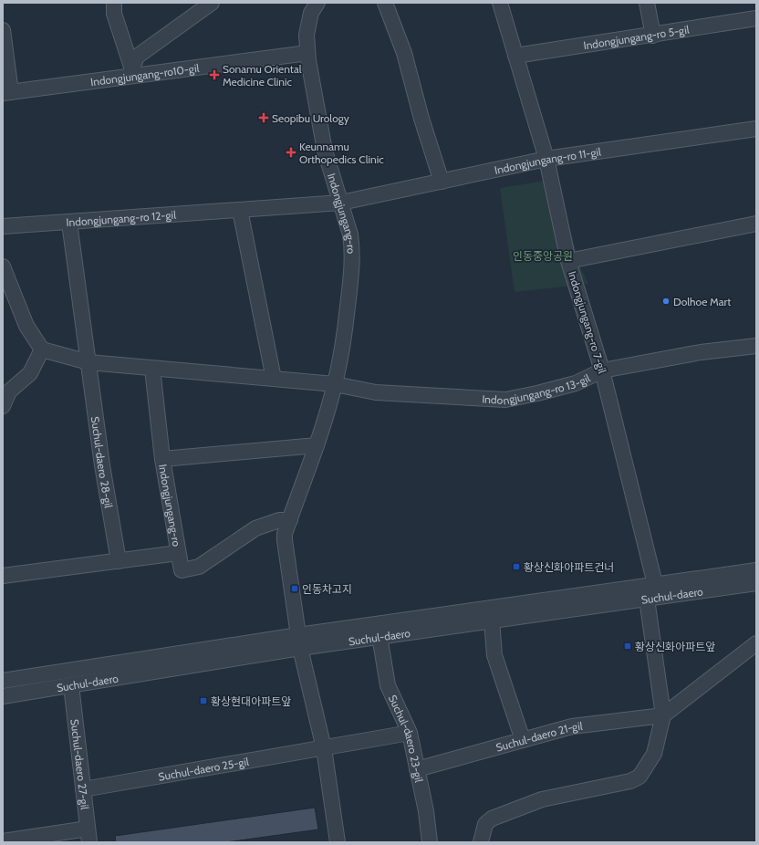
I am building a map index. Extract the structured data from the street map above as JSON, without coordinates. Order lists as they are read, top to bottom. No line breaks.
{"streets":{"street":["Indongjungang-ro 5-gil","Indongjungang-ro10-gil","Indongjungang-ro 11-gil","Indongjungang-ro","Indongjungang-ro 12-gil","Indongjungang-ro 7-gil","Indongjungang-ro 13-gil","Suchul-daero 28-gil","Suchul-daero","Suchul-daero 21-gil","Suchul-daero 23-gil","Suchul-daero 27-gil","Suchul-daero 25-gil"]},"crossings":[["Indongjungang-ro 5-gil","Indongjungang-ro 7-gil"],["Indongjungang-ro10-gil","Indongjungang-ro"],["Indongjungang-ro 11-gil","Indongjungang-ro"],["Indongjungang-ro 11-gil","Indongjungang-ro 12-gil"],["Indongjungang-ro 11-gil","Indongjungang-ro 7-gil"],["Indongjungang-ro","Indongjungang-ro 12-gil"],["Indongjungang-ro","Indongjungang-ro 13-gil"],["Indongjungang-ro","Suchul-daero"],["Indongjungang-ro 12-gil","Suchul-daero 28-gil"],["Indongjungang-ro 7-gil","Indongjungang-ro 13-gil"],["Indongjungang-ro 7-gil","Suchul-daero"],["Suchul-daero","Suchul-daero 23-gil"],["Suchul-daero","Suchul-daero 27-gil"],["Suchul-daero 21-gil","Suchul-daero 23-gil"],["Suchul-daero 23-gil","Suchul-daero 25-gil"],["Suchul-daero 27-gil","Suchul-daero 25-gil"]],"parks":["인동중앙공원"],"places":{"health":["Sonamu Oriental Medicine Clinic","Seopibu Urology","Keunnamu Orthopedics Clinic"],"other":["Dolhoe Mart"],"transit":["황상신화아파트건너","인동차고지","황상신화아파트앞","황상현대아파트앞"]}}
